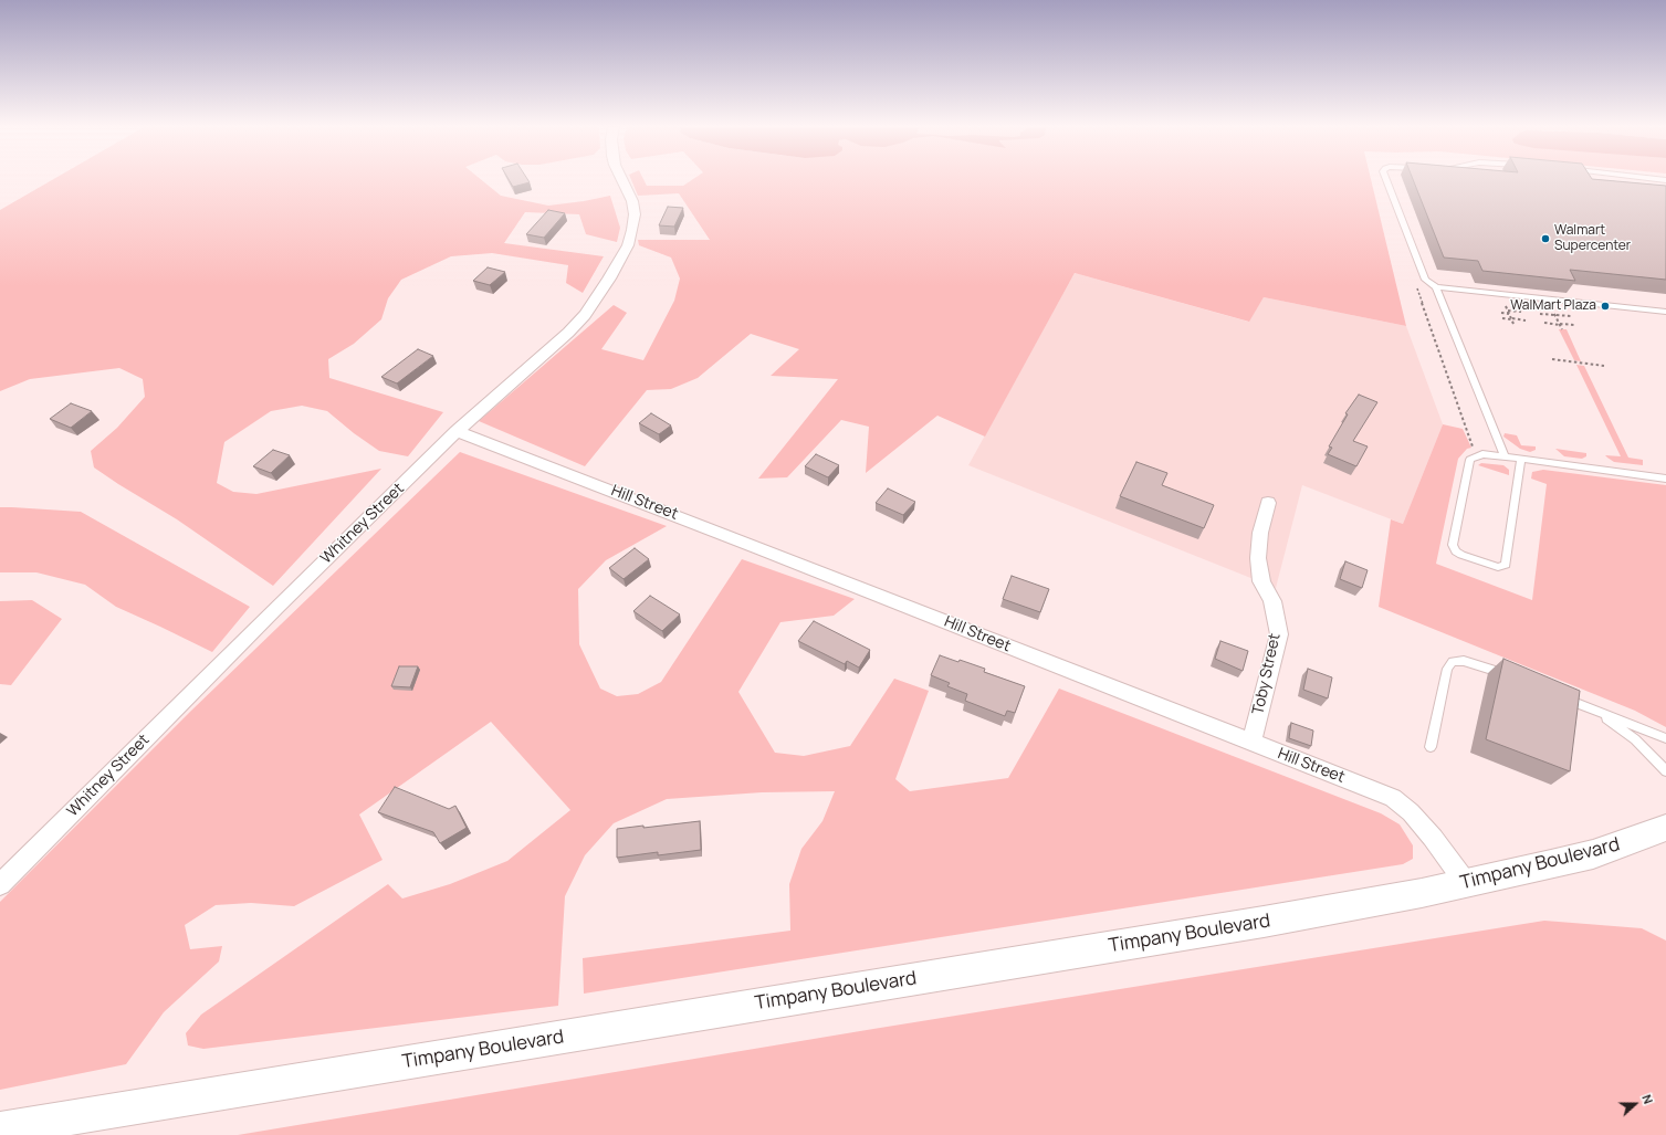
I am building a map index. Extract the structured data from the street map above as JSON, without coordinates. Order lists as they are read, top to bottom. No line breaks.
{"streets":{"main road":["Timpany Boulevard"],"street":["Hill Street","Whitney Street","Toby Street"]},"crossings":[["Hill Street","Whitney Street"],["Hill Street","Toby Street"],["Hill Street","Timpany Boulevard"]],"places":["Walmart Supercenter","WalMart Plaza"],"north":"right"}
